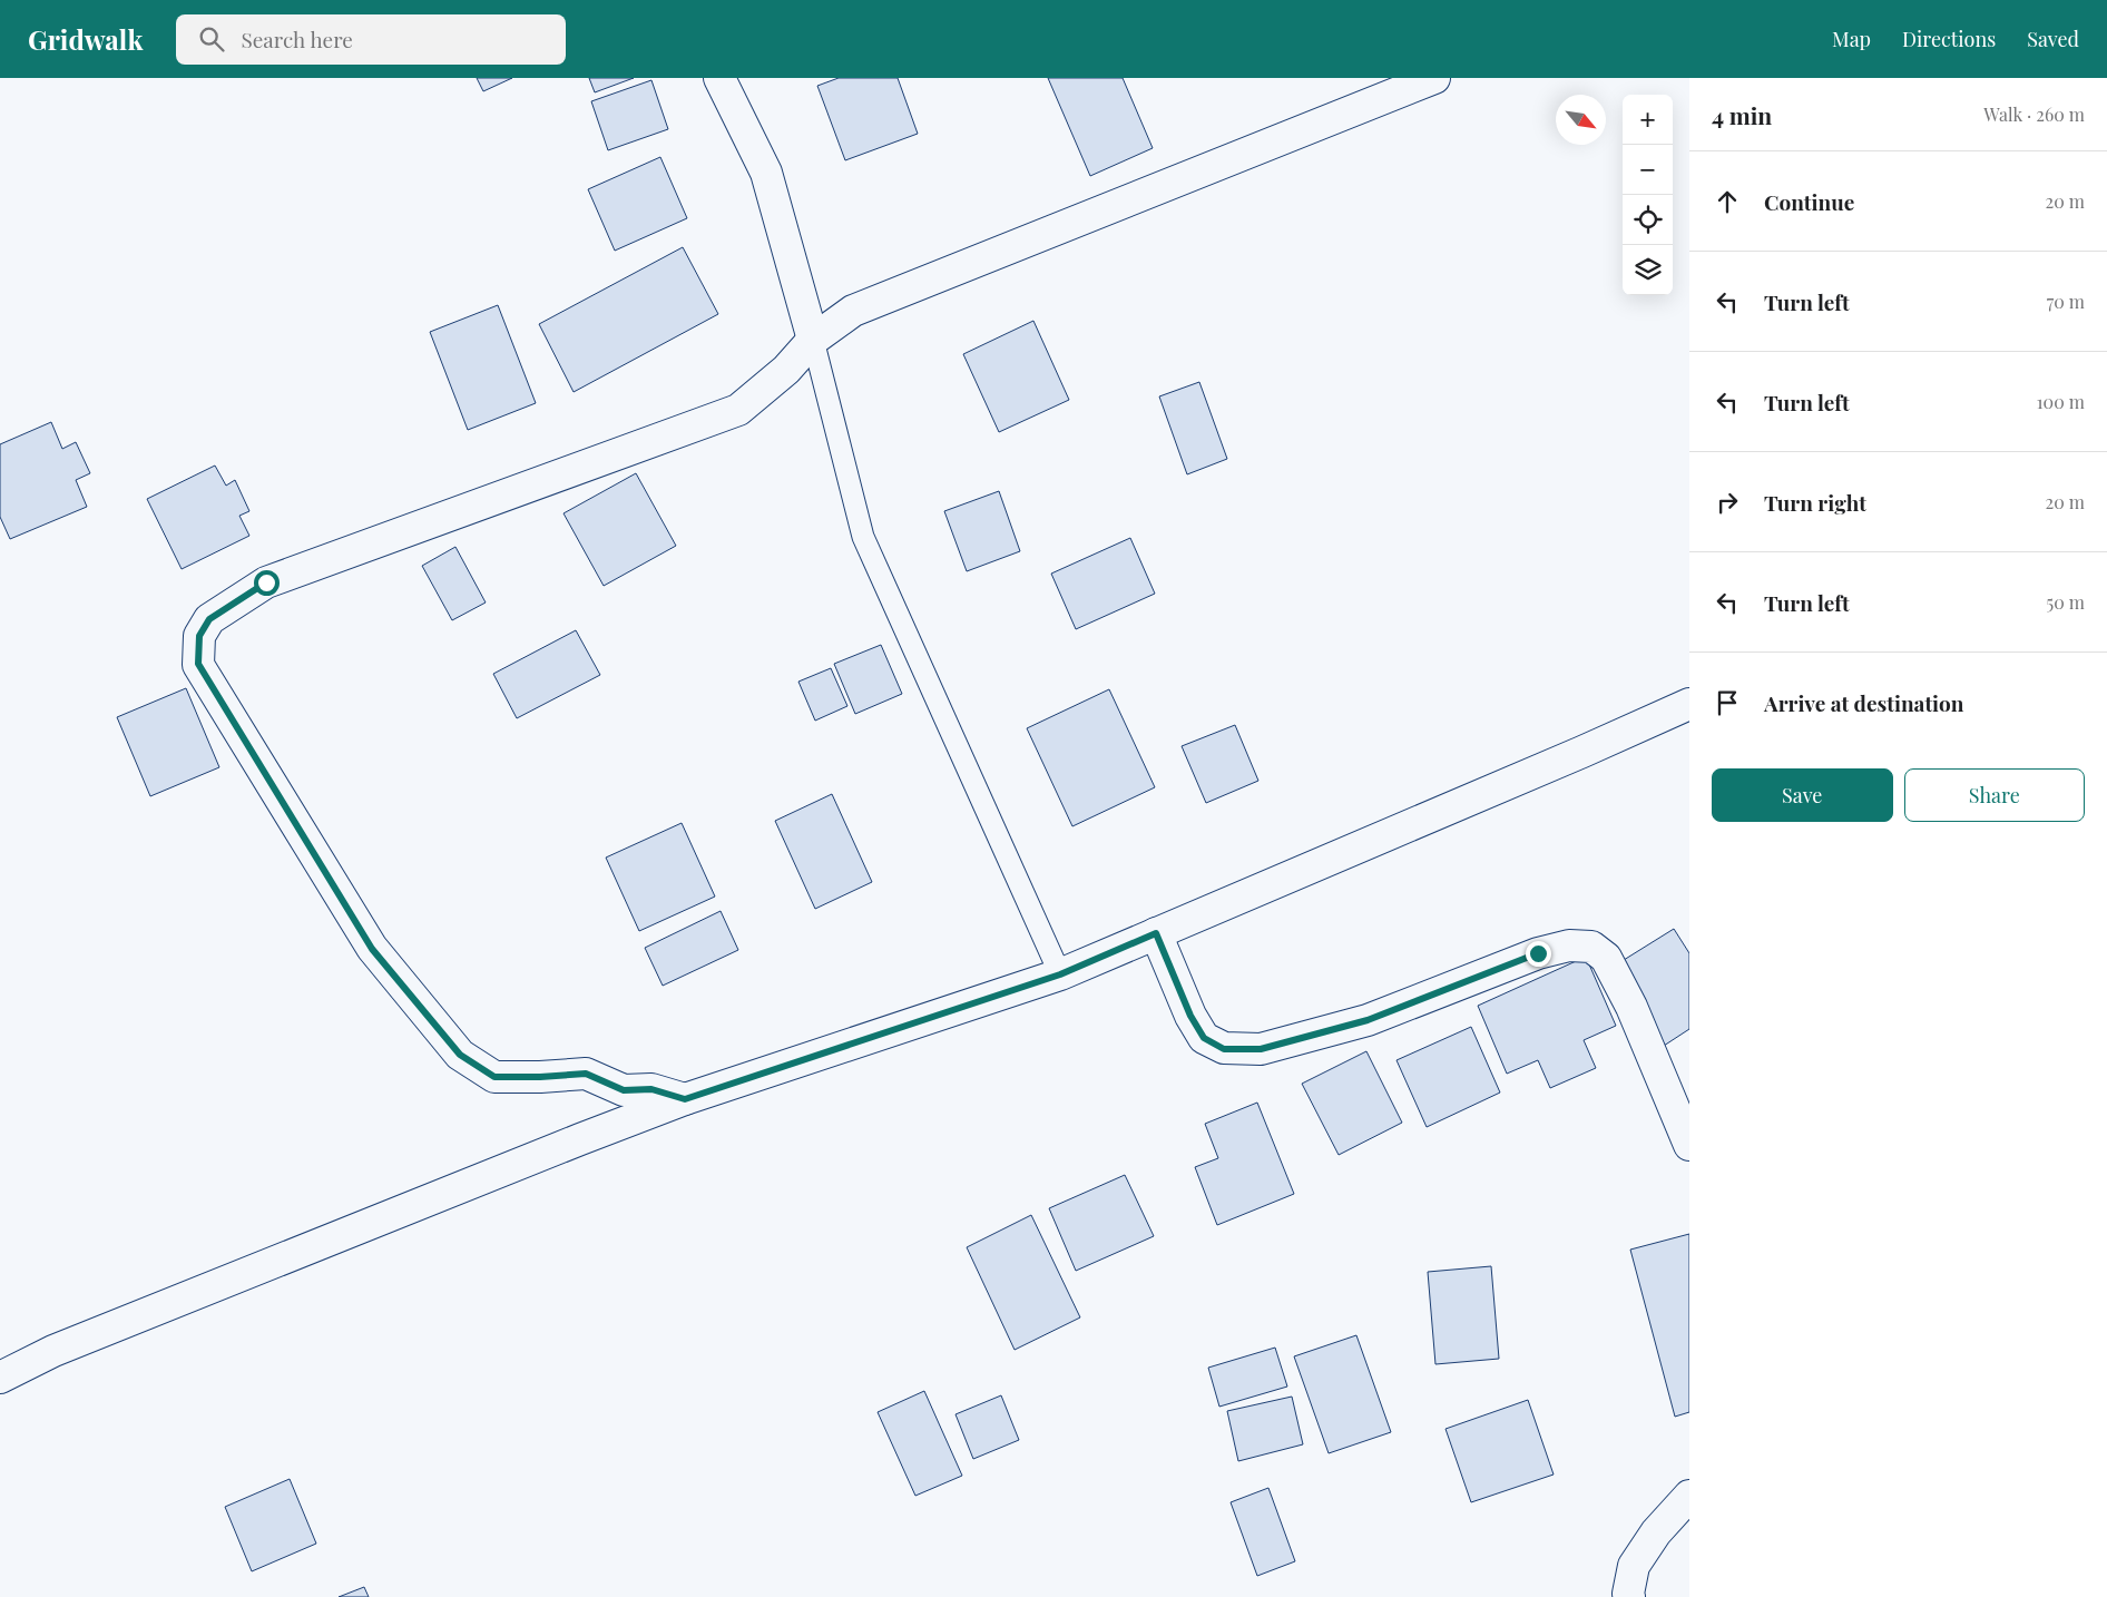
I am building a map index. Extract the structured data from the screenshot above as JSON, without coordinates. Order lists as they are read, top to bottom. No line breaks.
{"north":"bottom right","page":{"header":"Gridwalk","search":"Search here","nav":["Map","Directions","Saved"],"heading":["4 min","Walk · 260 m"],"map_buttons":["+","−"],"list":[["Continue","20 m"],["Turn left","70 m"],["Turn left","100 m"],["Turn right","20 m"],["Turn left","50 m"],"Arrive at destination"],"buttons":["Save","Share"]}}
